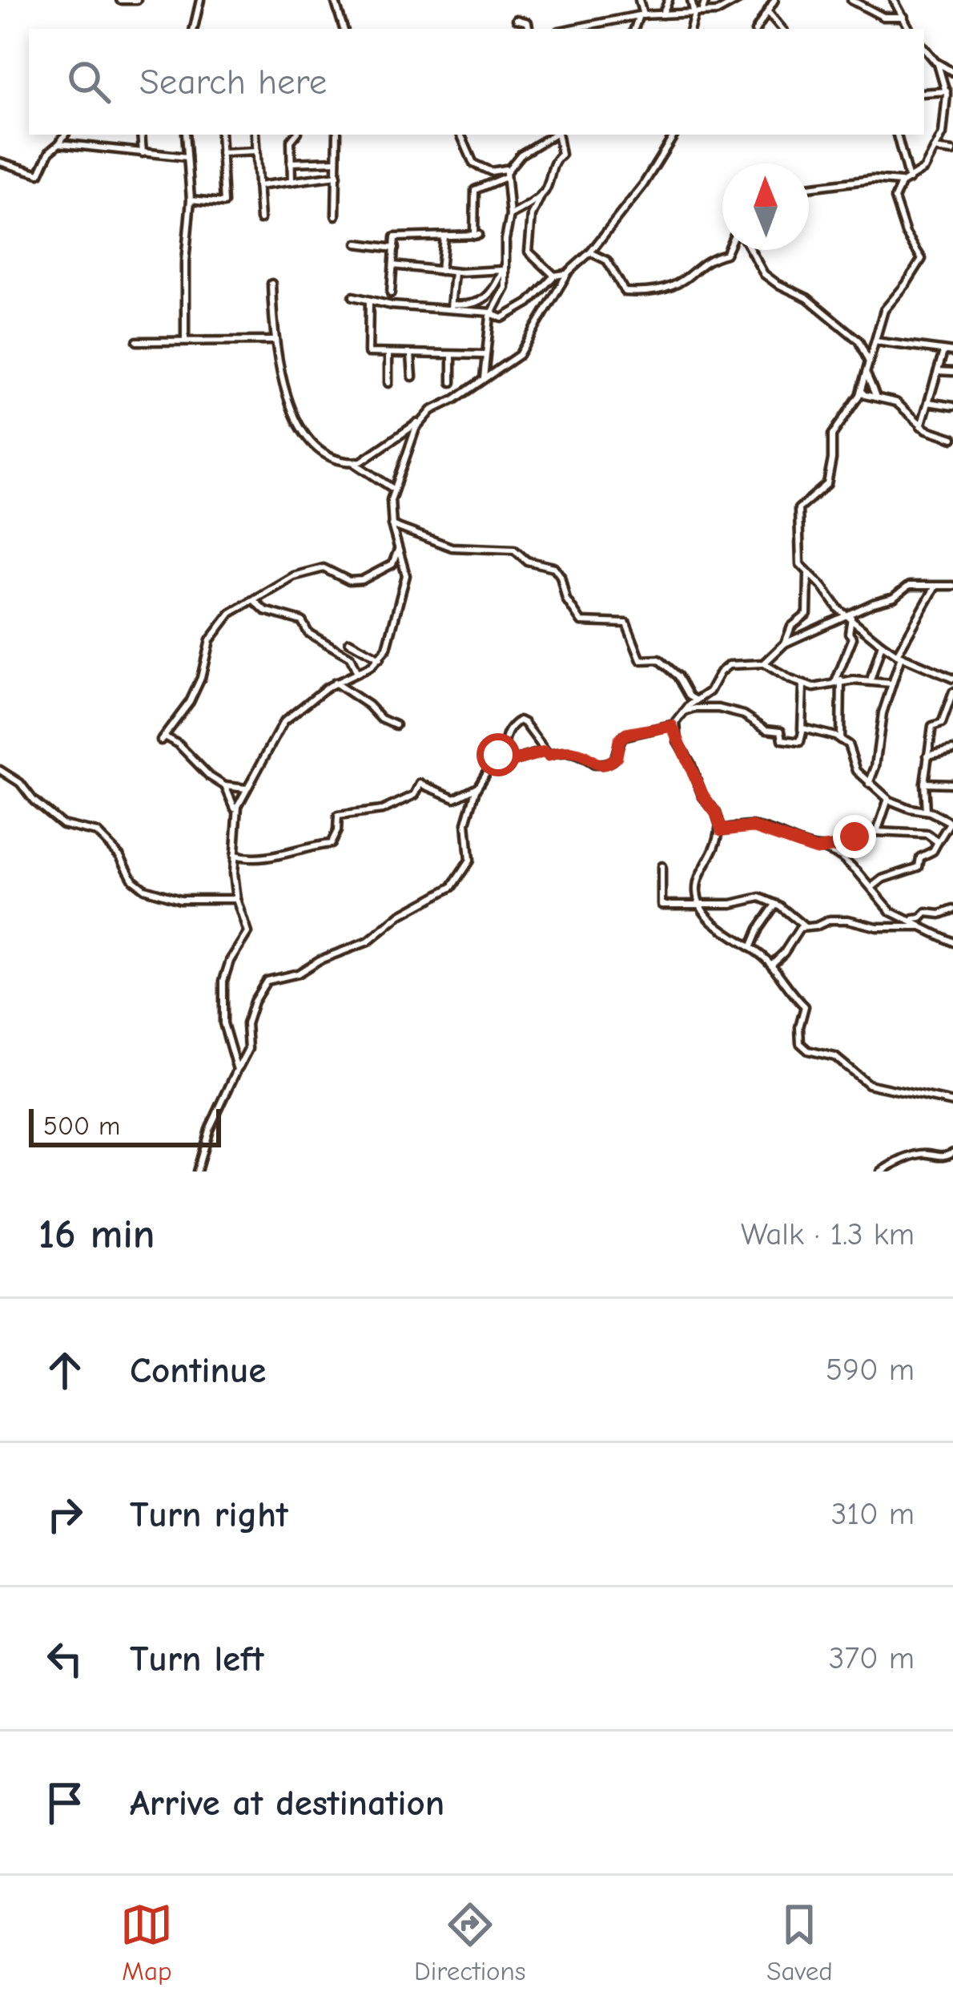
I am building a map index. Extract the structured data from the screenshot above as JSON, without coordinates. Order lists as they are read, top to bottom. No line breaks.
{"scale_bar":"500 m","north":"top","page":{"search":"Search here","scale":"500 m","heading":["16 min","Walk · 1.3 km"],"list":[["Continue","590 m"],["Turn right","310 m"],["Turn left","370 m"],"Arrive at destination"],"nav":["Map","Directions","Saved"]}}
